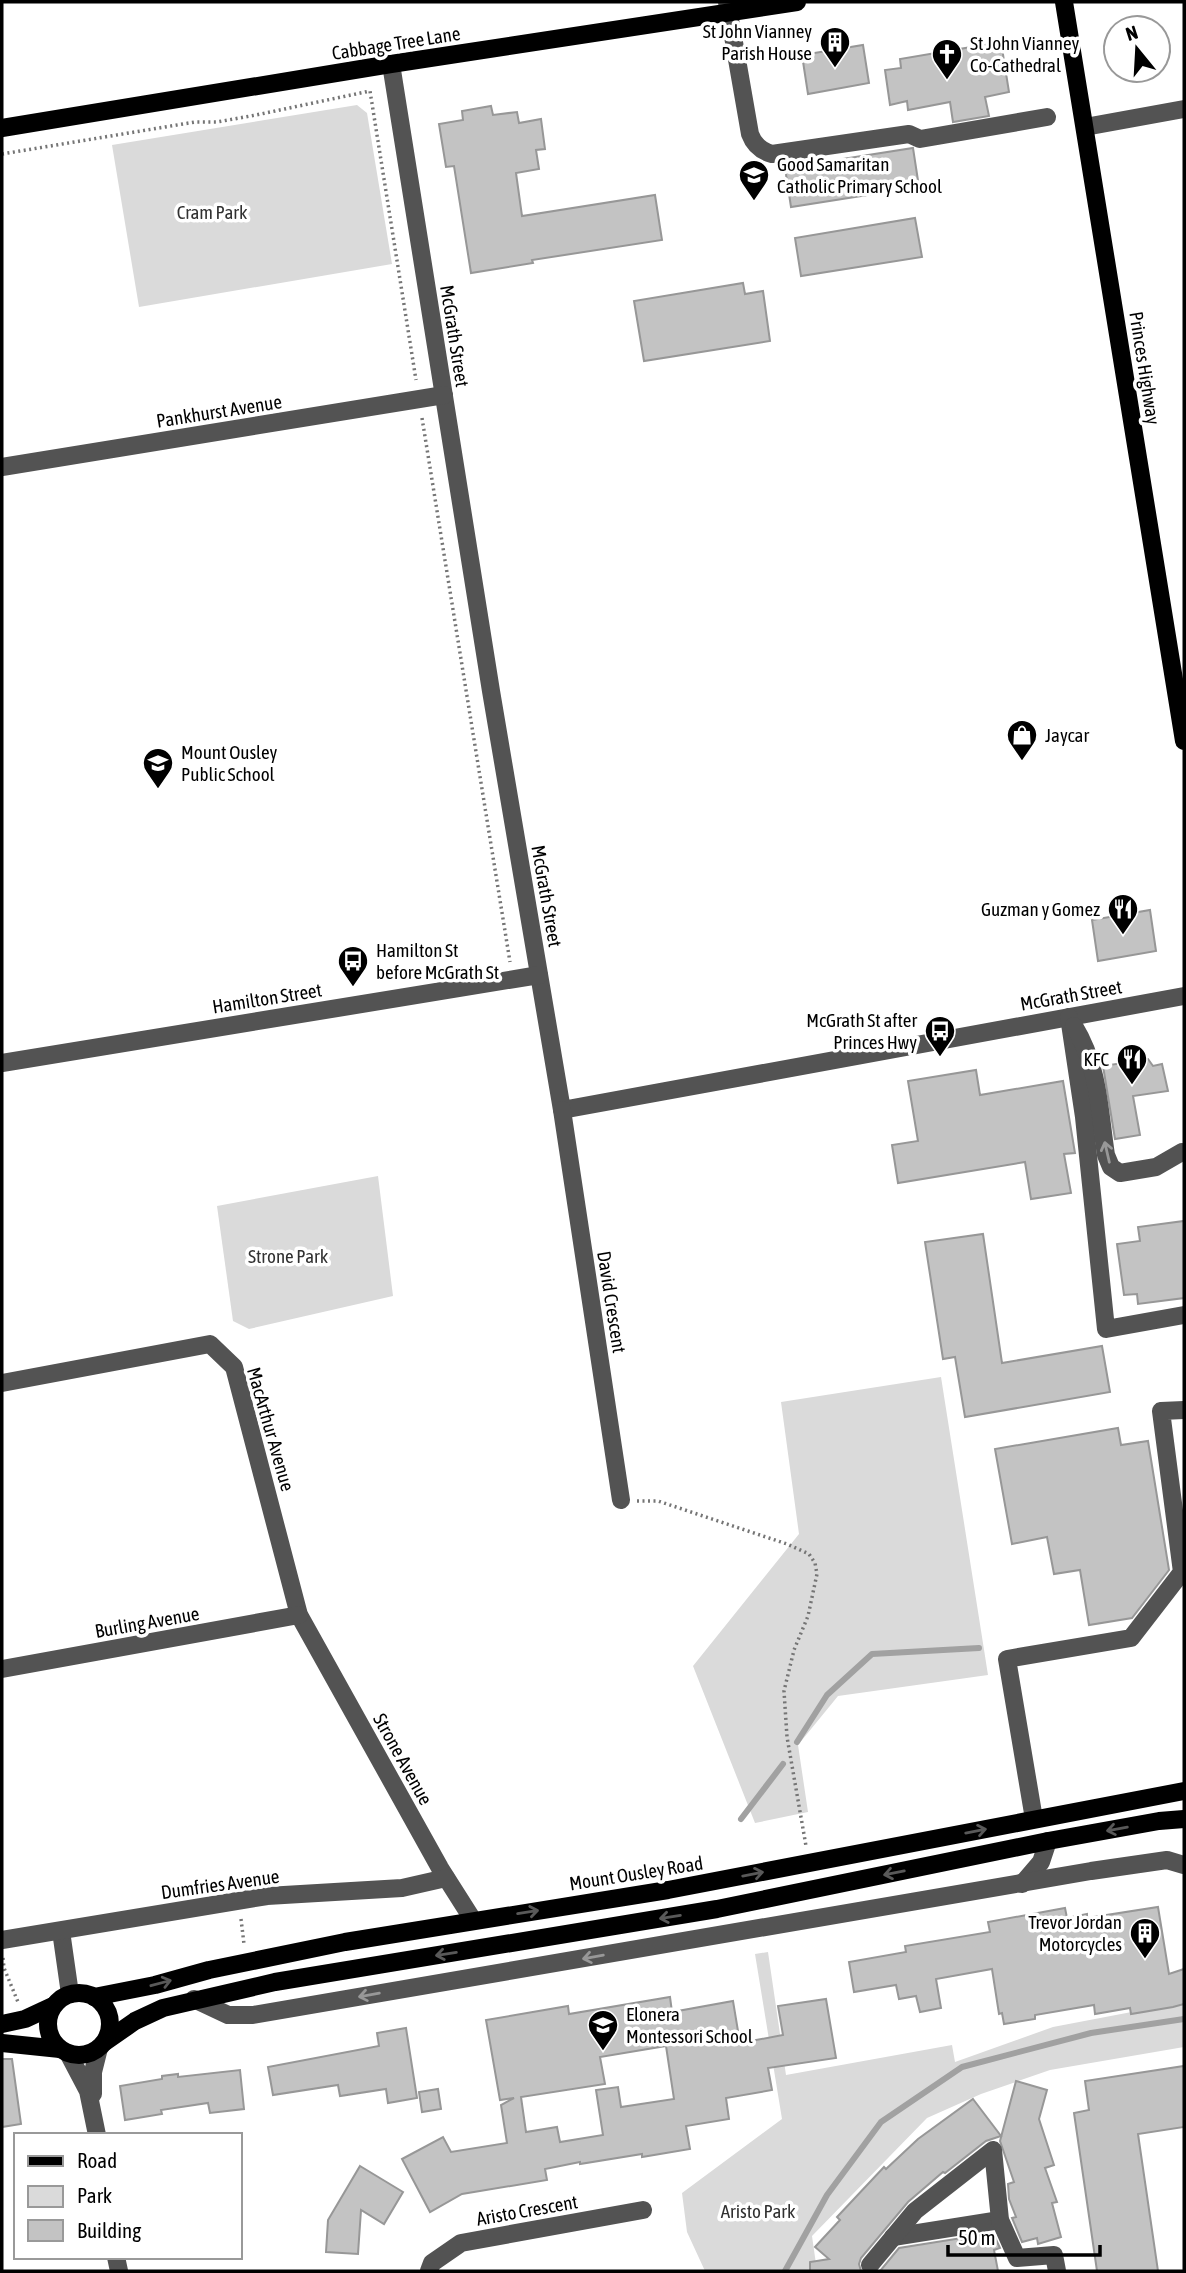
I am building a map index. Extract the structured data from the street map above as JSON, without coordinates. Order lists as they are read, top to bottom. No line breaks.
{"streets":{"main road":["Cabbage Tree Lane","Princes Highway","Mount Ousley Road"],"street":["McGrath Street","Pankhurst Avenue","Hamilton Street","David Crescent","MacArthur Avenue","Burling Avenue","Strone Avenue","Dumfries Avenue","Aristo Crescent"]},"crossings":[["Cabbage Tree Lane","McGrath Street"],["McGrath Street","Pankhurst Avenue"],["McGrath Street","Hamilton Street"],["McGrath Street","David Crescent"],["MacArthur Avenue","Burling Avenue"],["MacArthur Avenue","Strone Avenue"],["Burling Avenue","Strone Avenue"],["Strone Avenue","Mount Ousley Road"],["Strone Avenue","Dumfries Avenue"]],"parks":["Cram Park","Strone Park","Aristo Park"],"places":{"building":["St John Vianney Parish House","Trevor Jordan Motorcycles"],"church":["St John Vianney Co-Cathedral"],"school or university":["Good Samaritan Catholic Primary School","Mount Ousley Public School","Elonera Montessori School"],"shop":["Jaycar"],"restaurant":["Guzman y Gomez","KFC"],"bus stop":["Hamilton St before McGrath St","McGrath St after Princes Hwy"]},"legend":["Road","Park","Building"],"scale_bar":"50 m","north":"top"}
